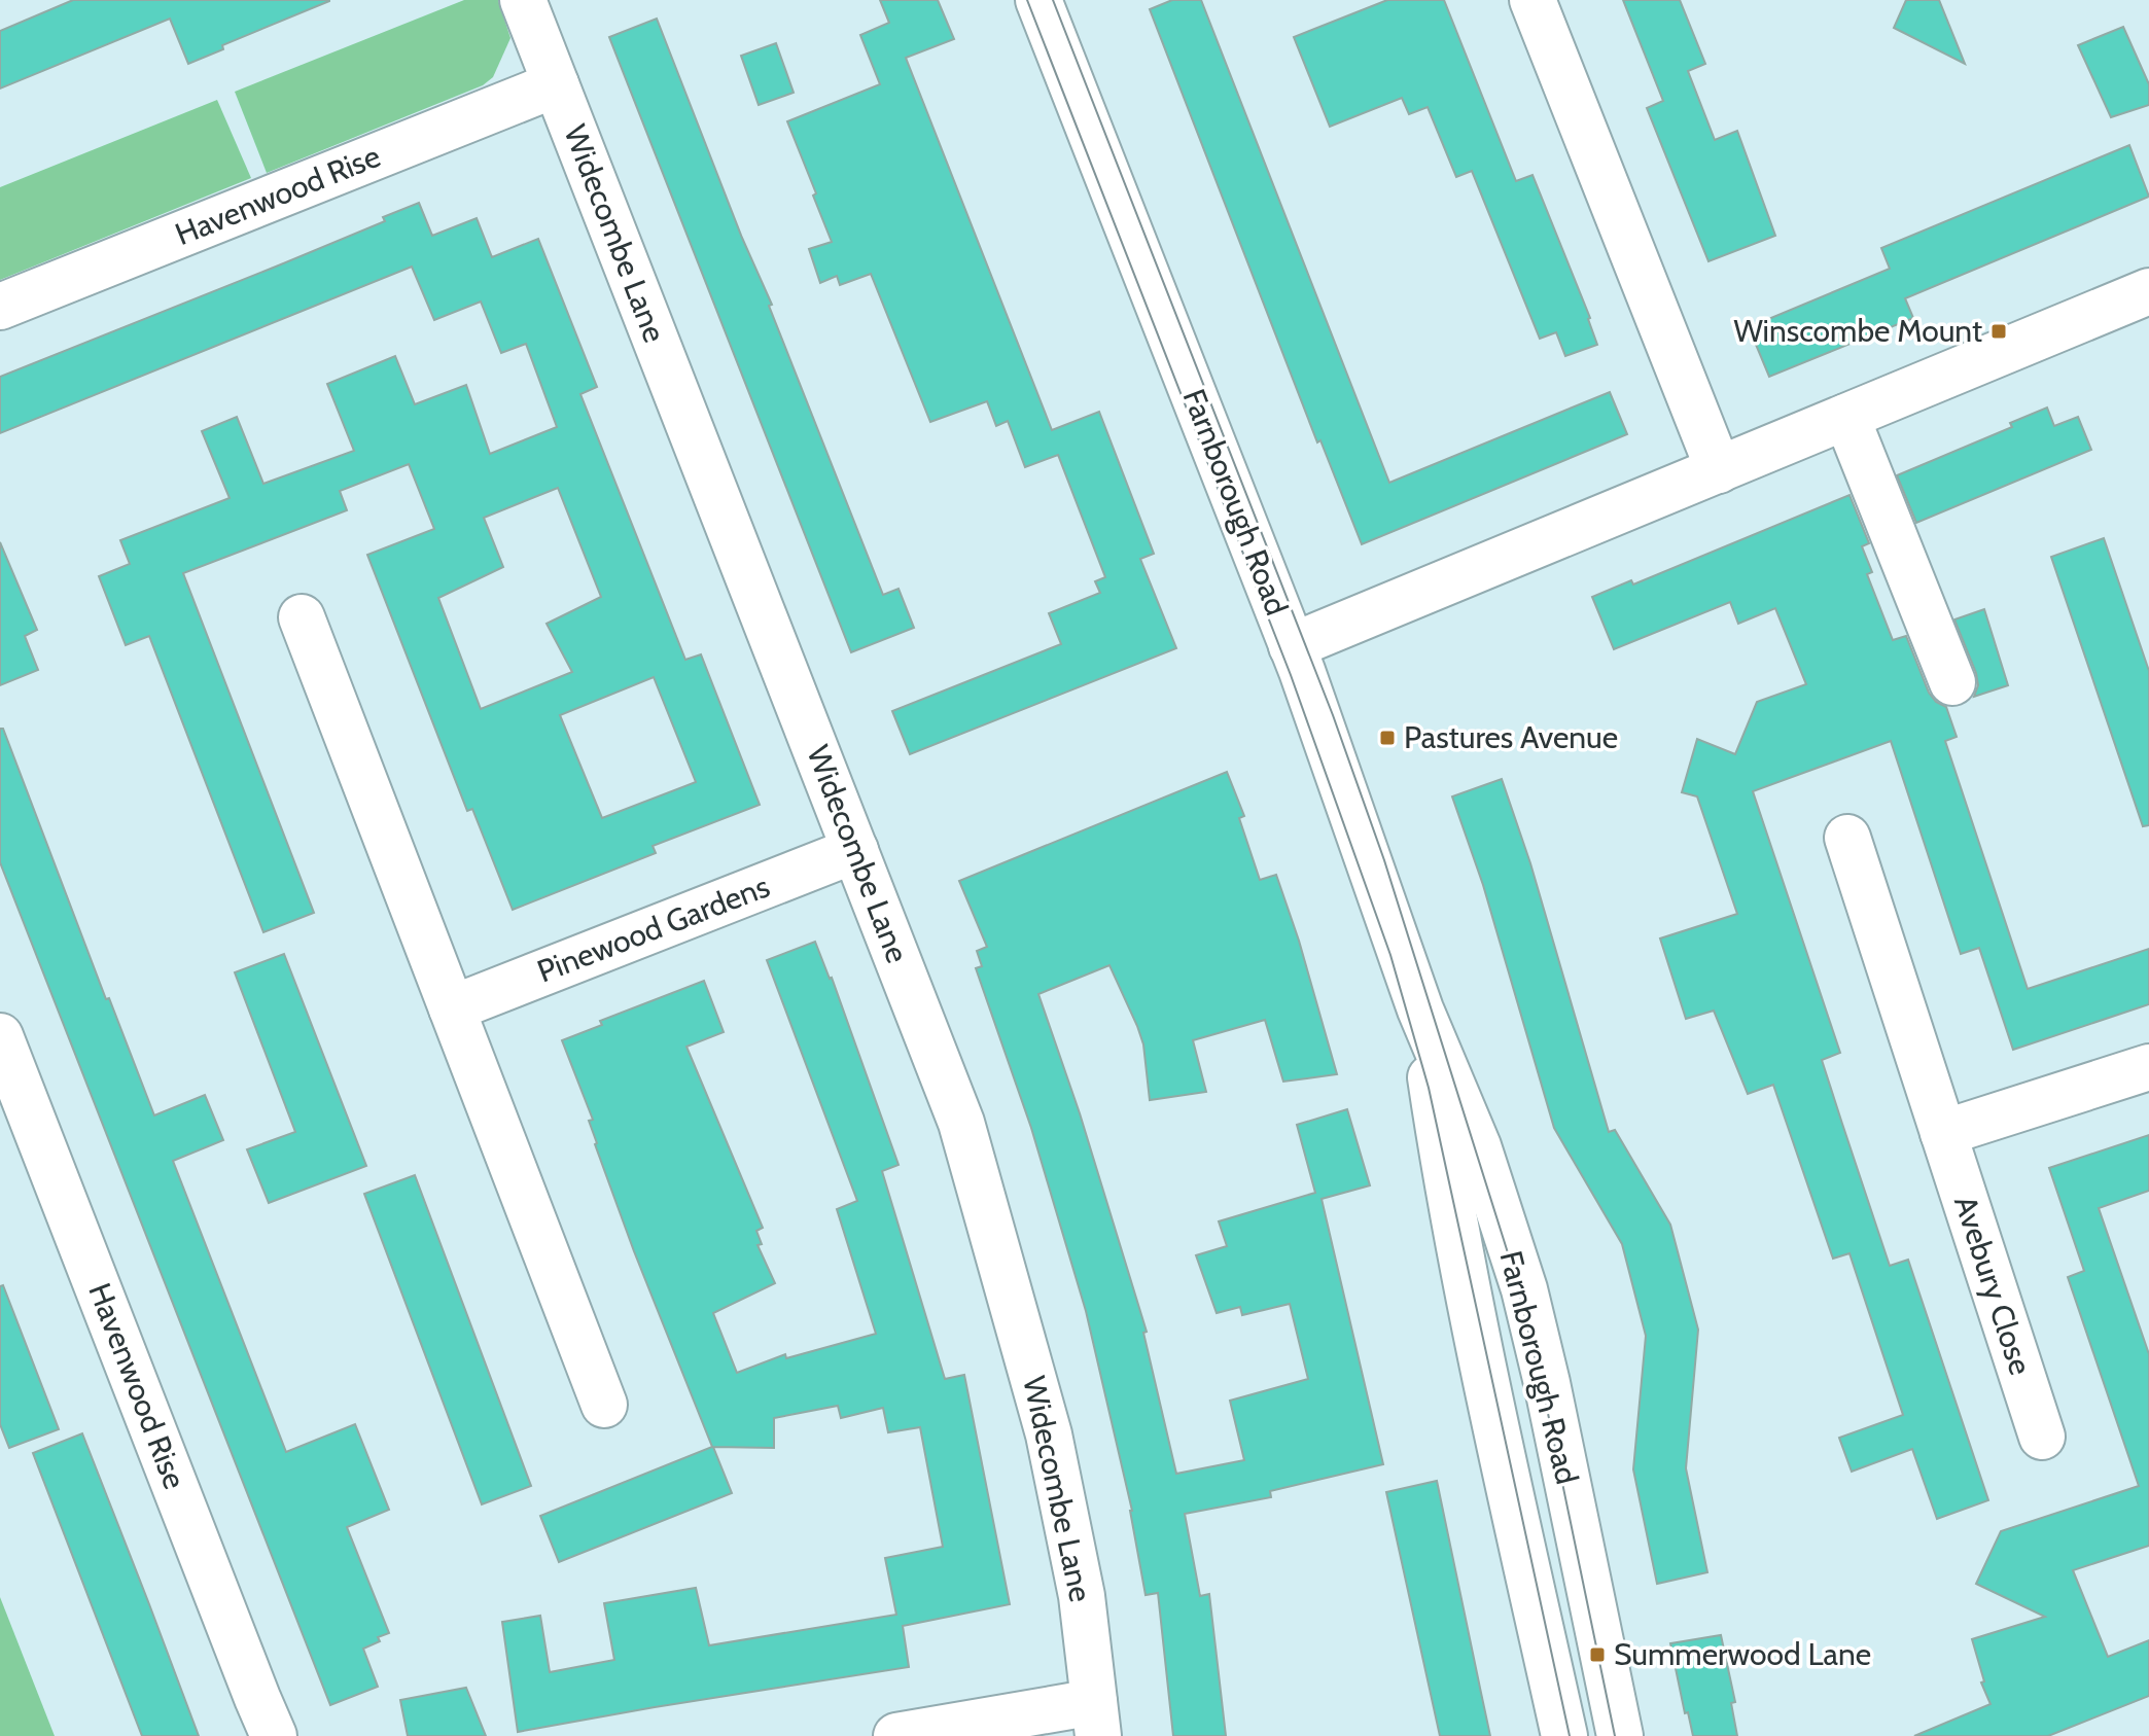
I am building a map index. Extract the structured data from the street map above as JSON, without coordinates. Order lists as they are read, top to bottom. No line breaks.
{"streets":{"street":["Havenwood Rise","Widecombe Lane","Farnborough Road","Pinewood Gardens","Avebury Close"]},"crossings":[["Havenwood Rise","Widecombe Lane"],["Widecombe Lane","Pinewood Gardens"]],"places":{"transit":["Winscombe Mount","Pastures Avenue","Summerwood Lane"]}}
